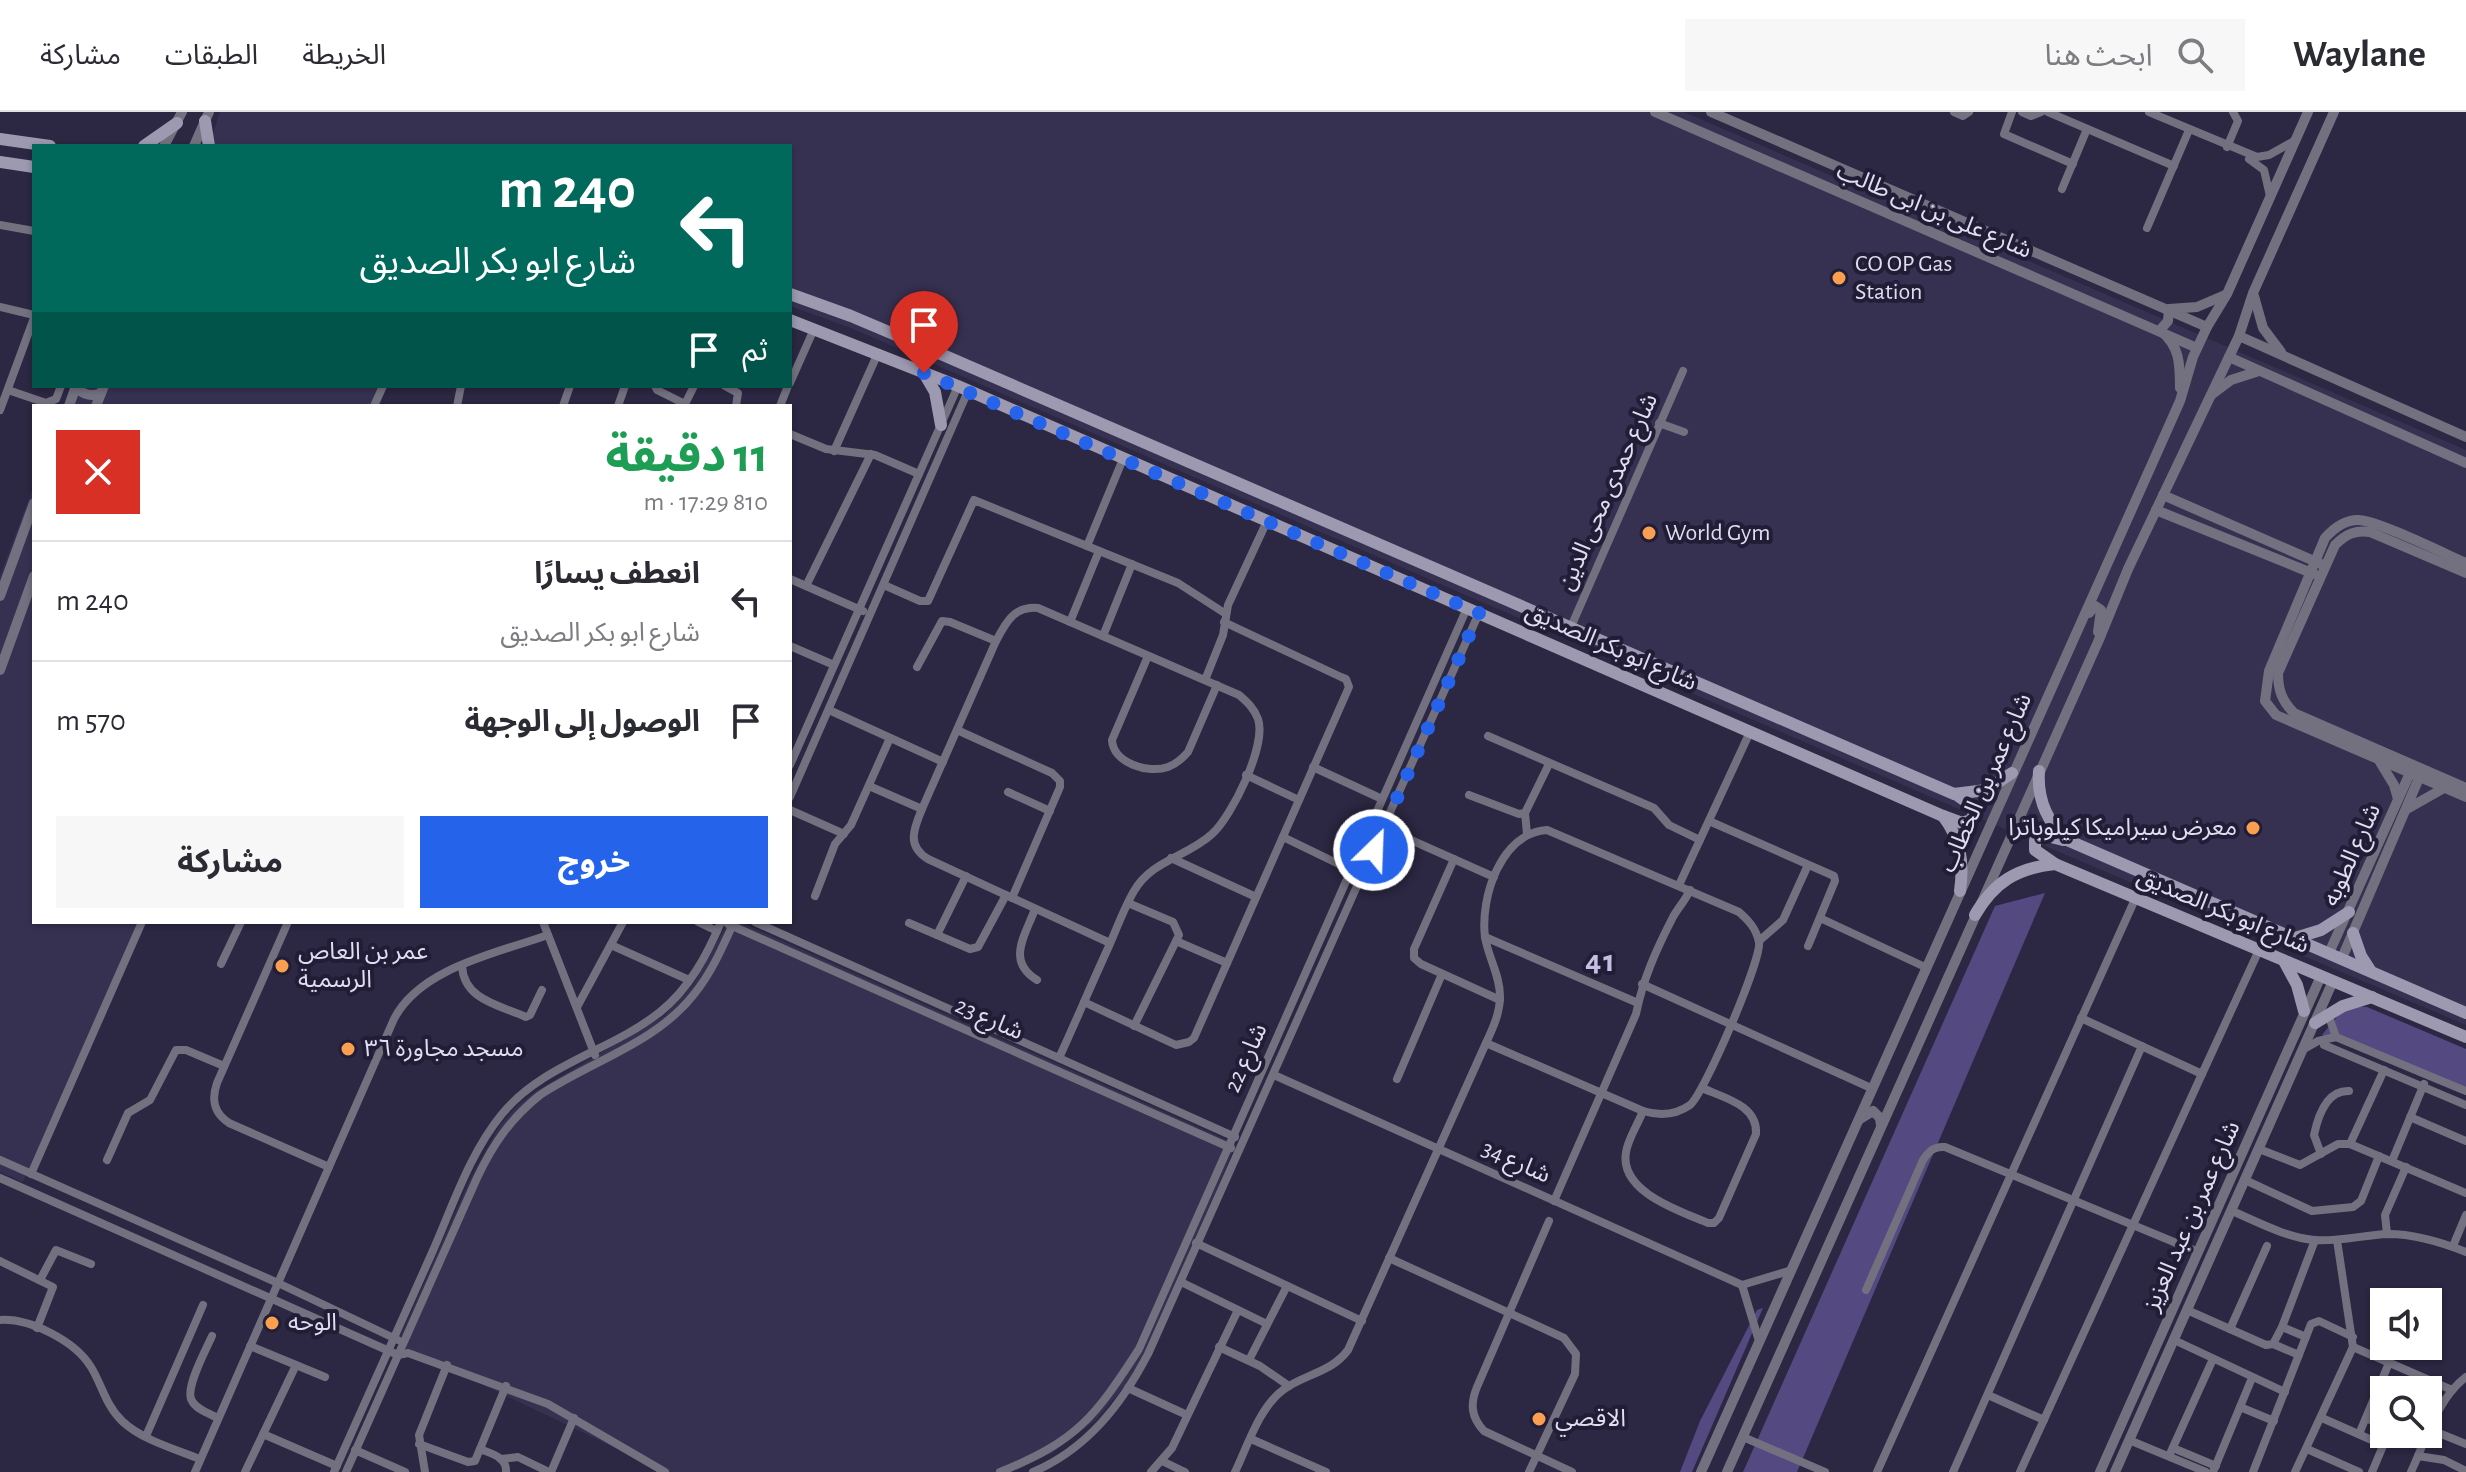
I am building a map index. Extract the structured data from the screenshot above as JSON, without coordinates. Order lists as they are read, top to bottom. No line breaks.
{"streets":{"main road":["شارع ابو بكر الصديق"],"street":["شارع على بن ابى طالب","شارع حمدى محى الدين","شارع عمر بن الخطاب","شارع الطوبه","شارع 23","شارع 22","شارع 34","شارع عمر بن عبد العزيز"]},"crossings":[["شارع على بن ابى طالب","شارع عمر بن الخطاب"],["شارع حمدى محى الدين","شارع ابو بكر الصديق"],["شارع ابو بكر الصديق","شارع الطوبه"],["شارع ابو بكر الصديق","شارع 22"],["شارع ابو بكر الصديق","شارع عمر بن عبد العزيز"],["شارع 23","شارع 22"],["شارع 22","شارع 34"]],"districts":["41"],"places":["CO OP Gas Station","World Gym","معرض سيراميكا كيلوباترا","عمر بن العاص الرسمية","مسجد مجاورة ٣٦","الوحه","الاقصي"],"page":{"header":"Waylane","search":"ابحث هنا","nav":["الخريطة","الطبقات","مشاركة"],"turn":["240 m","شارع ابو بكر الصديق"],"then":"ثم","heading":["11 دقيقة","810 m · 17:29"],"list":[{"name":"انعطف يسارًا","note":"شارع ابو بكر الصديق","value":"240 m"},{"name":"الوصول إلى الوجهة","value":"570 m"}],"buttons":["خروج","مشاركة"]}}
